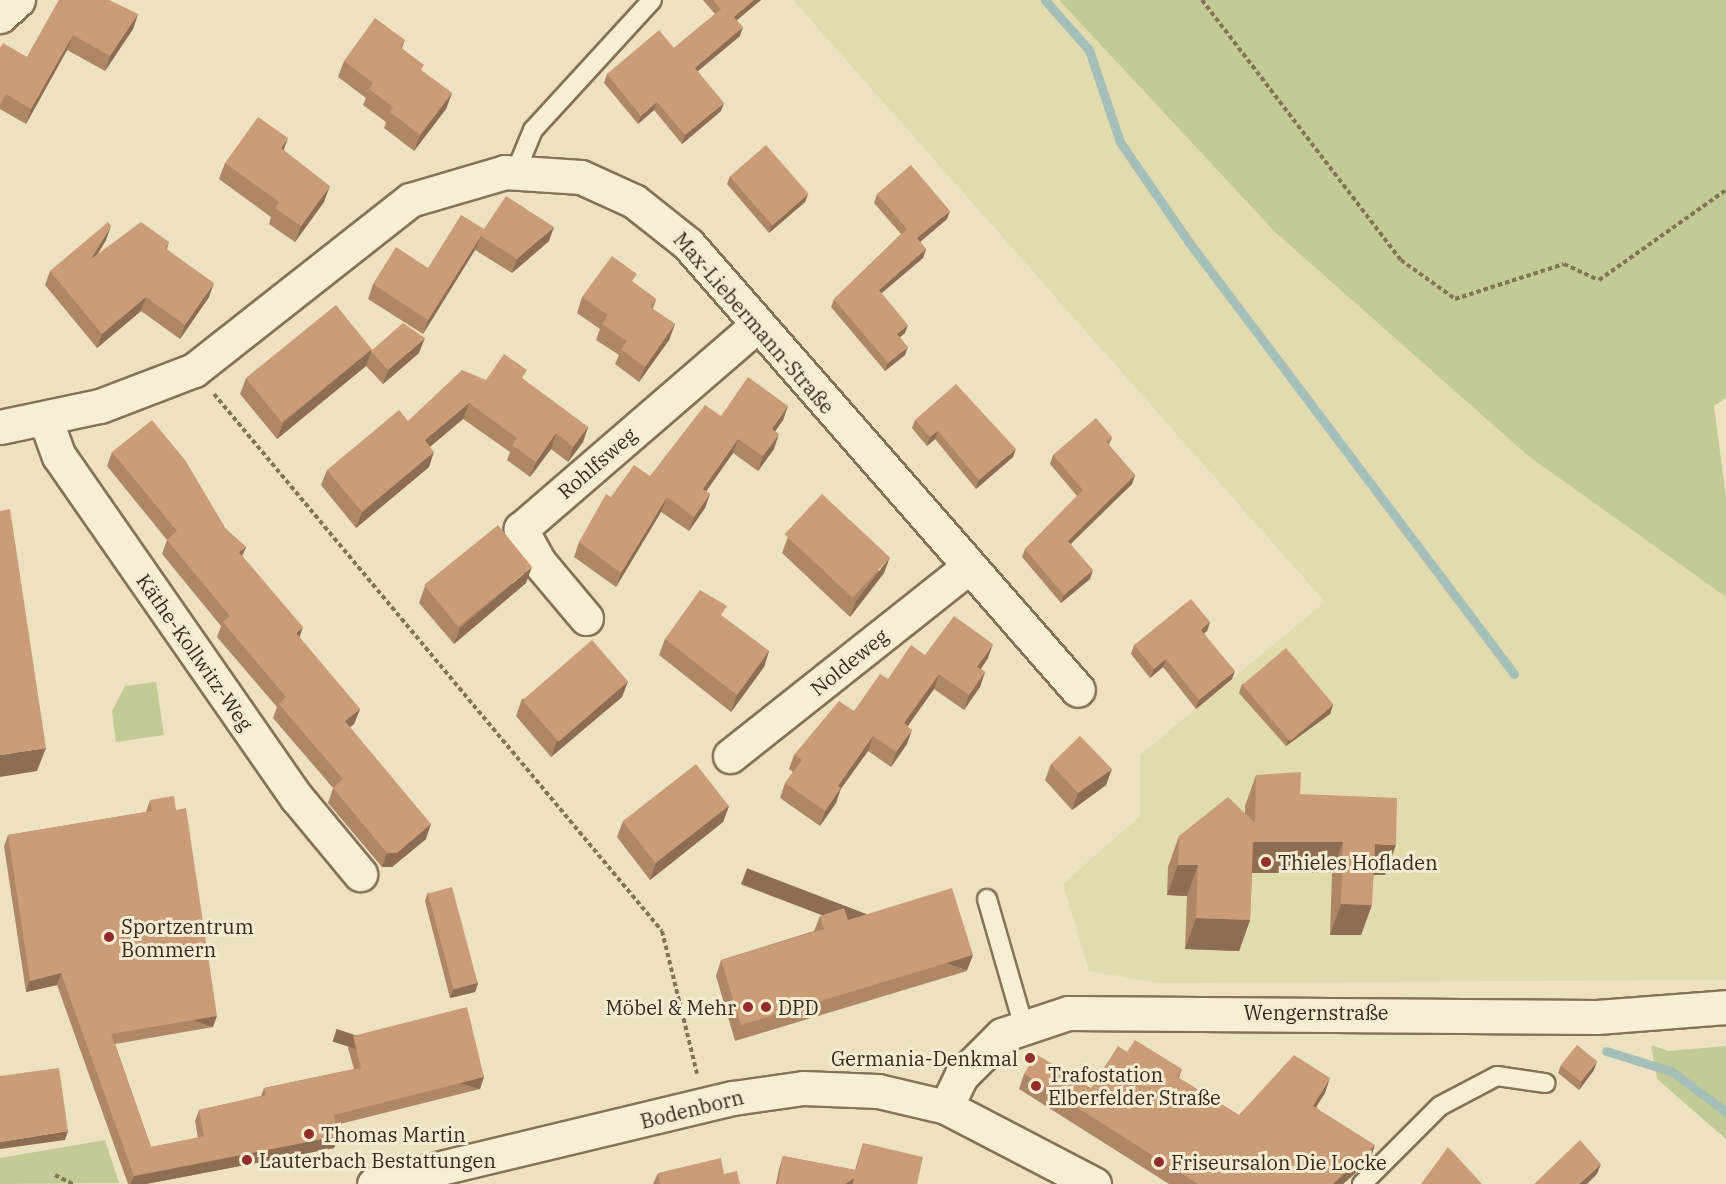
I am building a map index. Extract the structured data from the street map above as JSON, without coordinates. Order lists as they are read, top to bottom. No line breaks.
{"streets":{"street":["Max-Liebermann-Straße","Rohlfsweg","Käthe-Kollwitz-Weg","Noldeweg","Wengernstraße","Bodenborn"]},"crossings":[["Max-Liebermann-Straße","Rohlfsweg"],["Max-Liebermann-Straße","Käthe-Kollwitz-Weg"],["Max-Liebermann-Straße","Noldeweg"],["Wengernstraße","Bodenborn"]],"places":["Thieles Hofladen","Sportzentrum Bommern","Möbel & Mehr","DPD","Germania-Denkmal","Trafostation Elberfelder Straße","Thomas Martin","Lauterbach Bestattungen","Friseursalon Die Locke"]}
